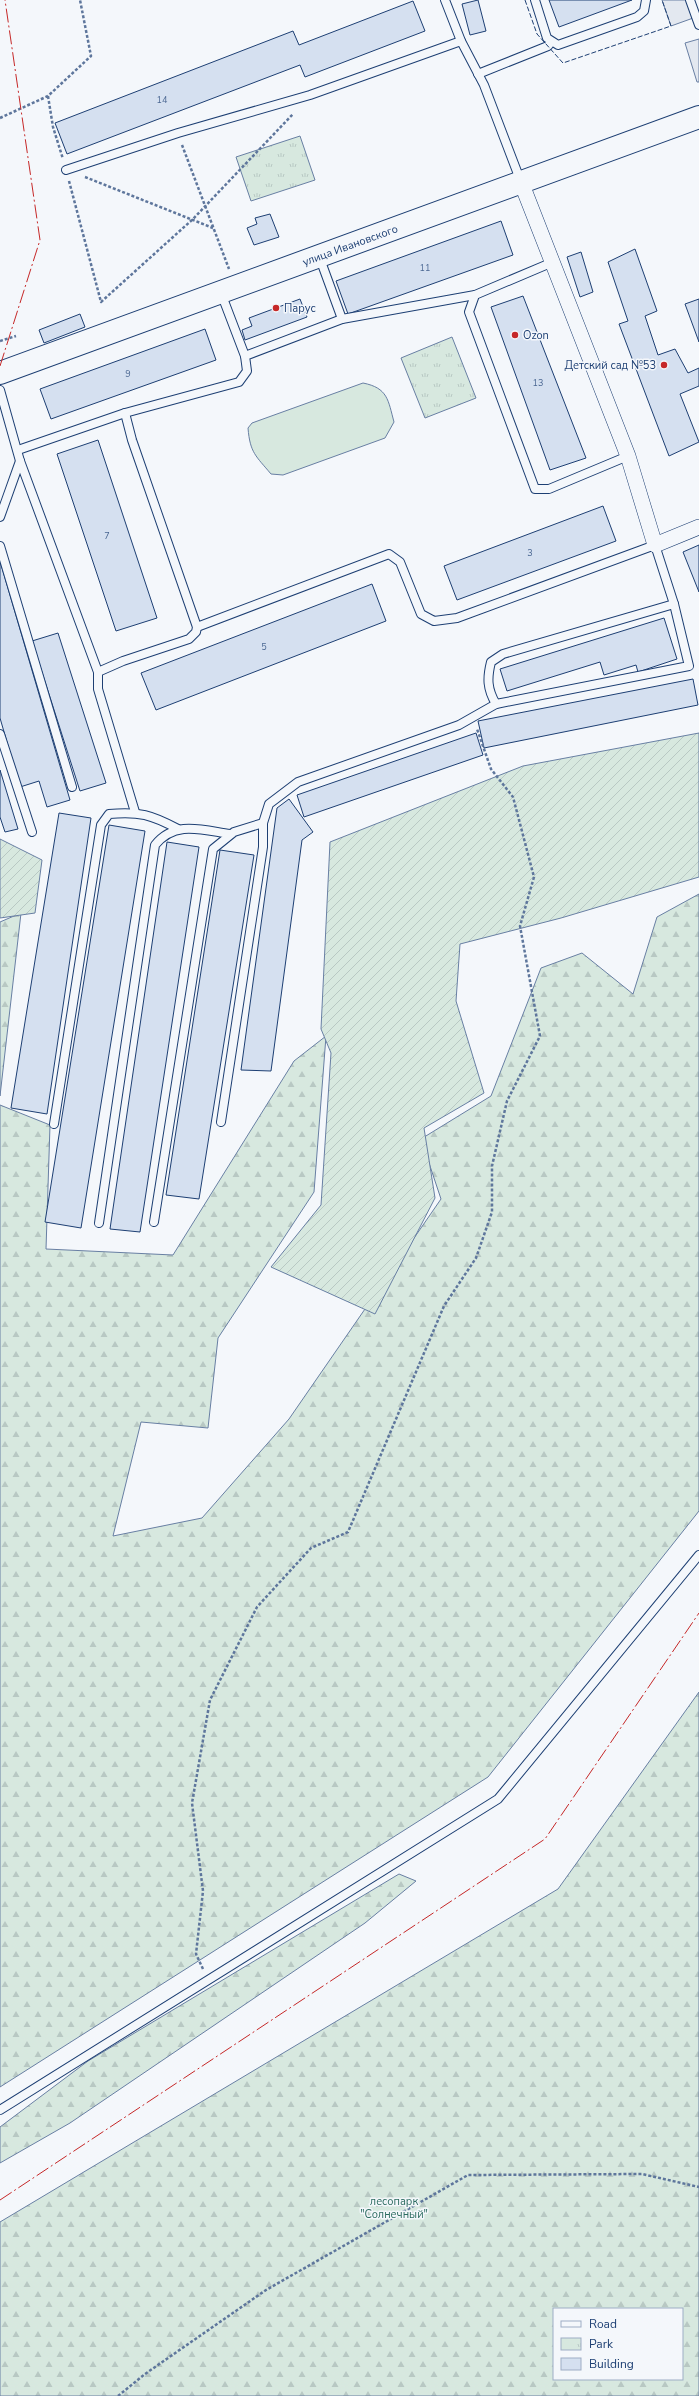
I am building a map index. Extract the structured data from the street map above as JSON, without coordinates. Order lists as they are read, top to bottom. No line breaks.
{"streets":{"main road":["улица Ивановского"]},"parks":["лесопарк \"Солнечный\""],"places":["Парус","Ozon","Детский сад №53"],"house_numbers":["14","11","9","13","7","3","5"],"legend":["Road","Park","Building"]}
